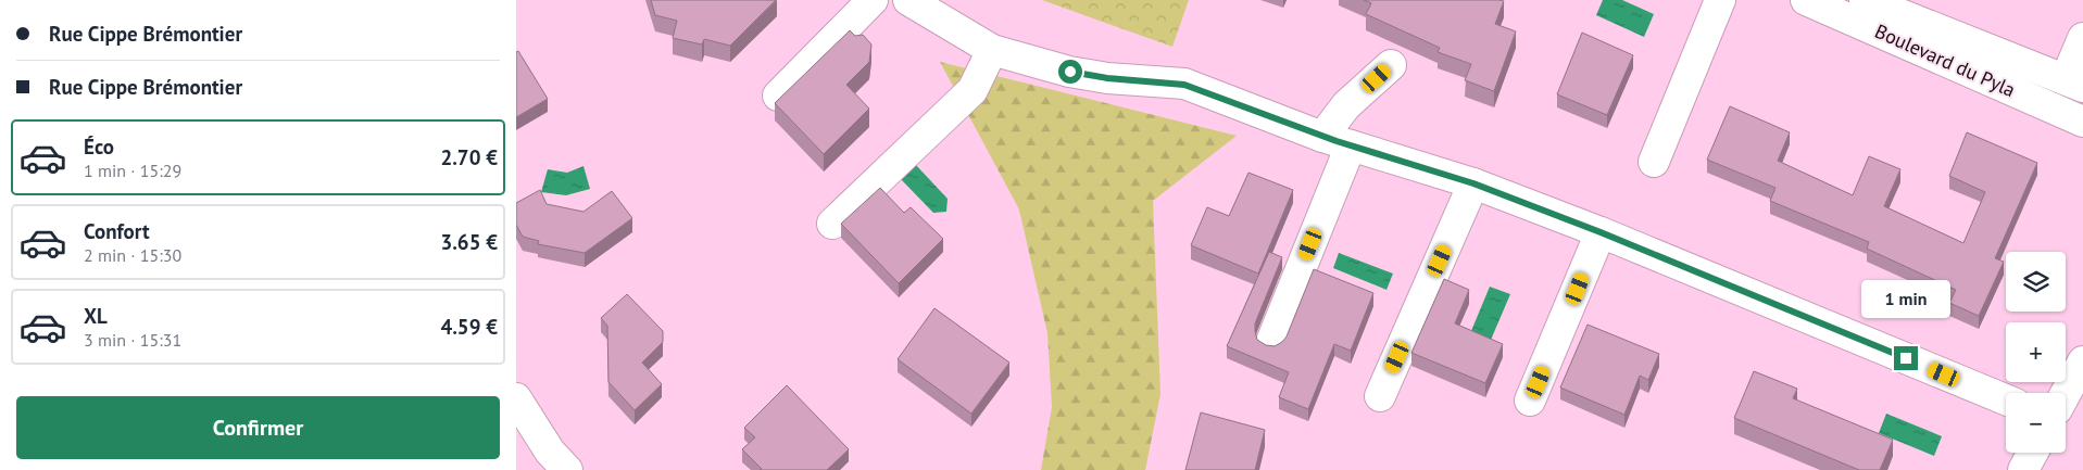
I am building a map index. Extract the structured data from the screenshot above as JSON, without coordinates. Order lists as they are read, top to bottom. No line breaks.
{"streets":{"street":["Boulevard du Pyla"]},"page":{"banner":["Rue Cippe Brémontier","Rue Cippe Brémontier"],"list":[{"name":"Éco","note":"1 min · 15:29","value":"2.70 €"},{"name":"Confort","note":"2 min · 15:30","value":"3.65 €"},{"name":"XL","note":"3 min · 15:31","value":"4.59 €"}],"map_buttons":["+","−"],"bubble":"1 min","buttons":"Confirmer"}}
